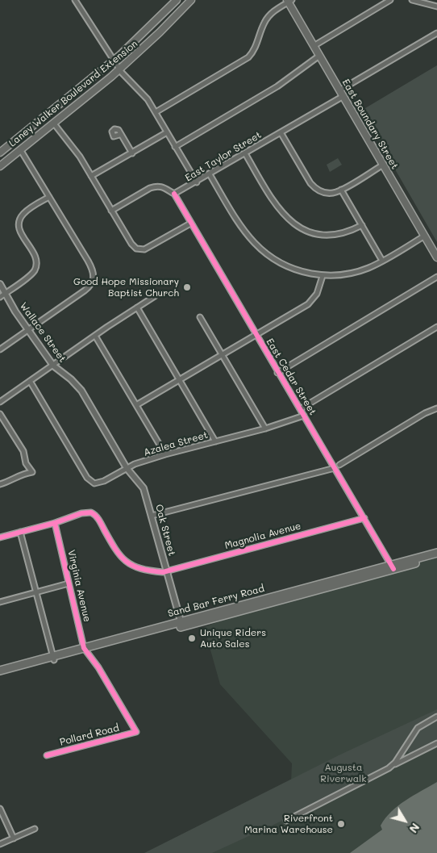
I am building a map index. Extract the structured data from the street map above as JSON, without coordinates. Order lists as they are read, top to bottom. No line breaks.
{"streets":{"main road":["Laney Walker Boulevard Extension","East Boundary Street","Sand Bar Ferry Road"],"street":["East Taylor Street","Wallace Street","East Cedar Street","Azalea Street","Oak Street","Magnolia Avenue","Virginia Avenue","Pollard Road"]},"crossings":[["East Boundary Street","East Taylor Street"],["East Taylor Street","East Cedar Street"],["Wallace Street","Azalea Street"],["Wallace Street","Oak Street"],["East Cedar Street","Azalea Street"],["East Cedar Street","Magnolia Avenue"],["East Cedar Street","Sand Bar Ferry Road"],["Azalea Street","Oak Street"],["Oak Street","Magnolia Avenue"],["Oak Street","Sand Bar Ferry Road"],["Virginia Avenue","Sand Bar Ferry Road"],["Virginia Avenue","Pollard Road"]],"parks":["Augusta Riverwalk"],"places":["Good Hope Missionary Baptist Church","Unique Riders Auto Sales","Riverfront Marina Warehouse"],"north":"bottom right"}
